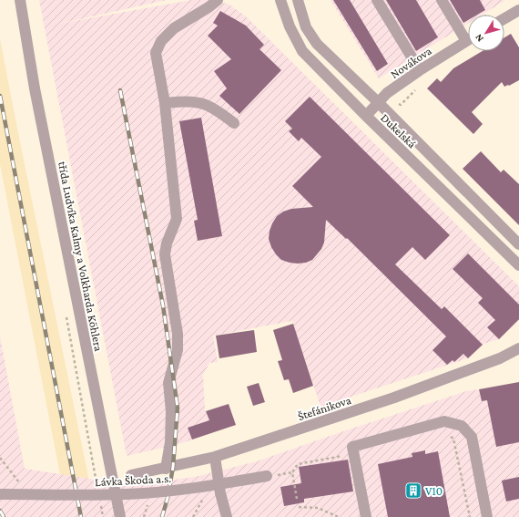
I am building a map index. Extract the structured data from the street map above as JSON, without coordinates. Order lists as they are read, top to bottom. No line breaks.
{"streets":{"street":["Novákova","Dukelská","třída Ludvíka Kalmy a Volkharda Köhlera","Štefánikova","Lávka Škoda a.s."]},"crossings":[["Novákova","Dukelská"]],"places":{"building":["V10"]},"north":"bottom left"}
